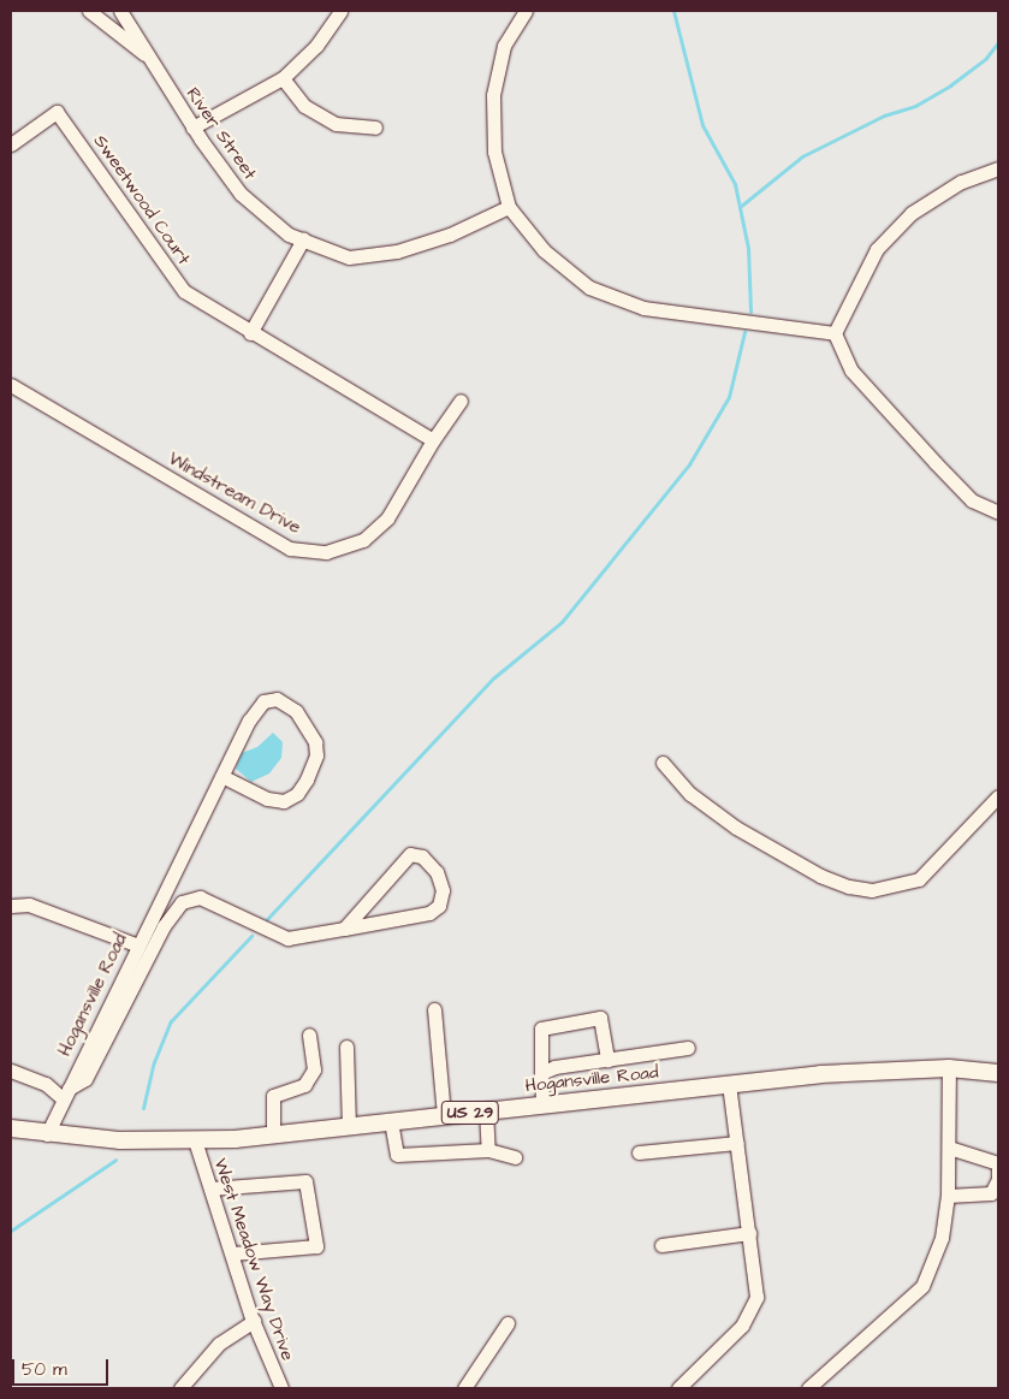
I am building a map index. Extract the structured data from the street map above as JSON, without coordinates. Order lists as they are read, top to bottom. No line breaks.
{"streets":{"main road":["Hogansville Road","US 29"],"street":["River Street","Sweetwood Court","Windstream Drive","West Meadow Way Drive"]},"crossings":[["Sweetwood Court","Windstream Drive"],["Hogansville Road","West Meadow Way Drive"]],"scale_bar":"50 m"}
